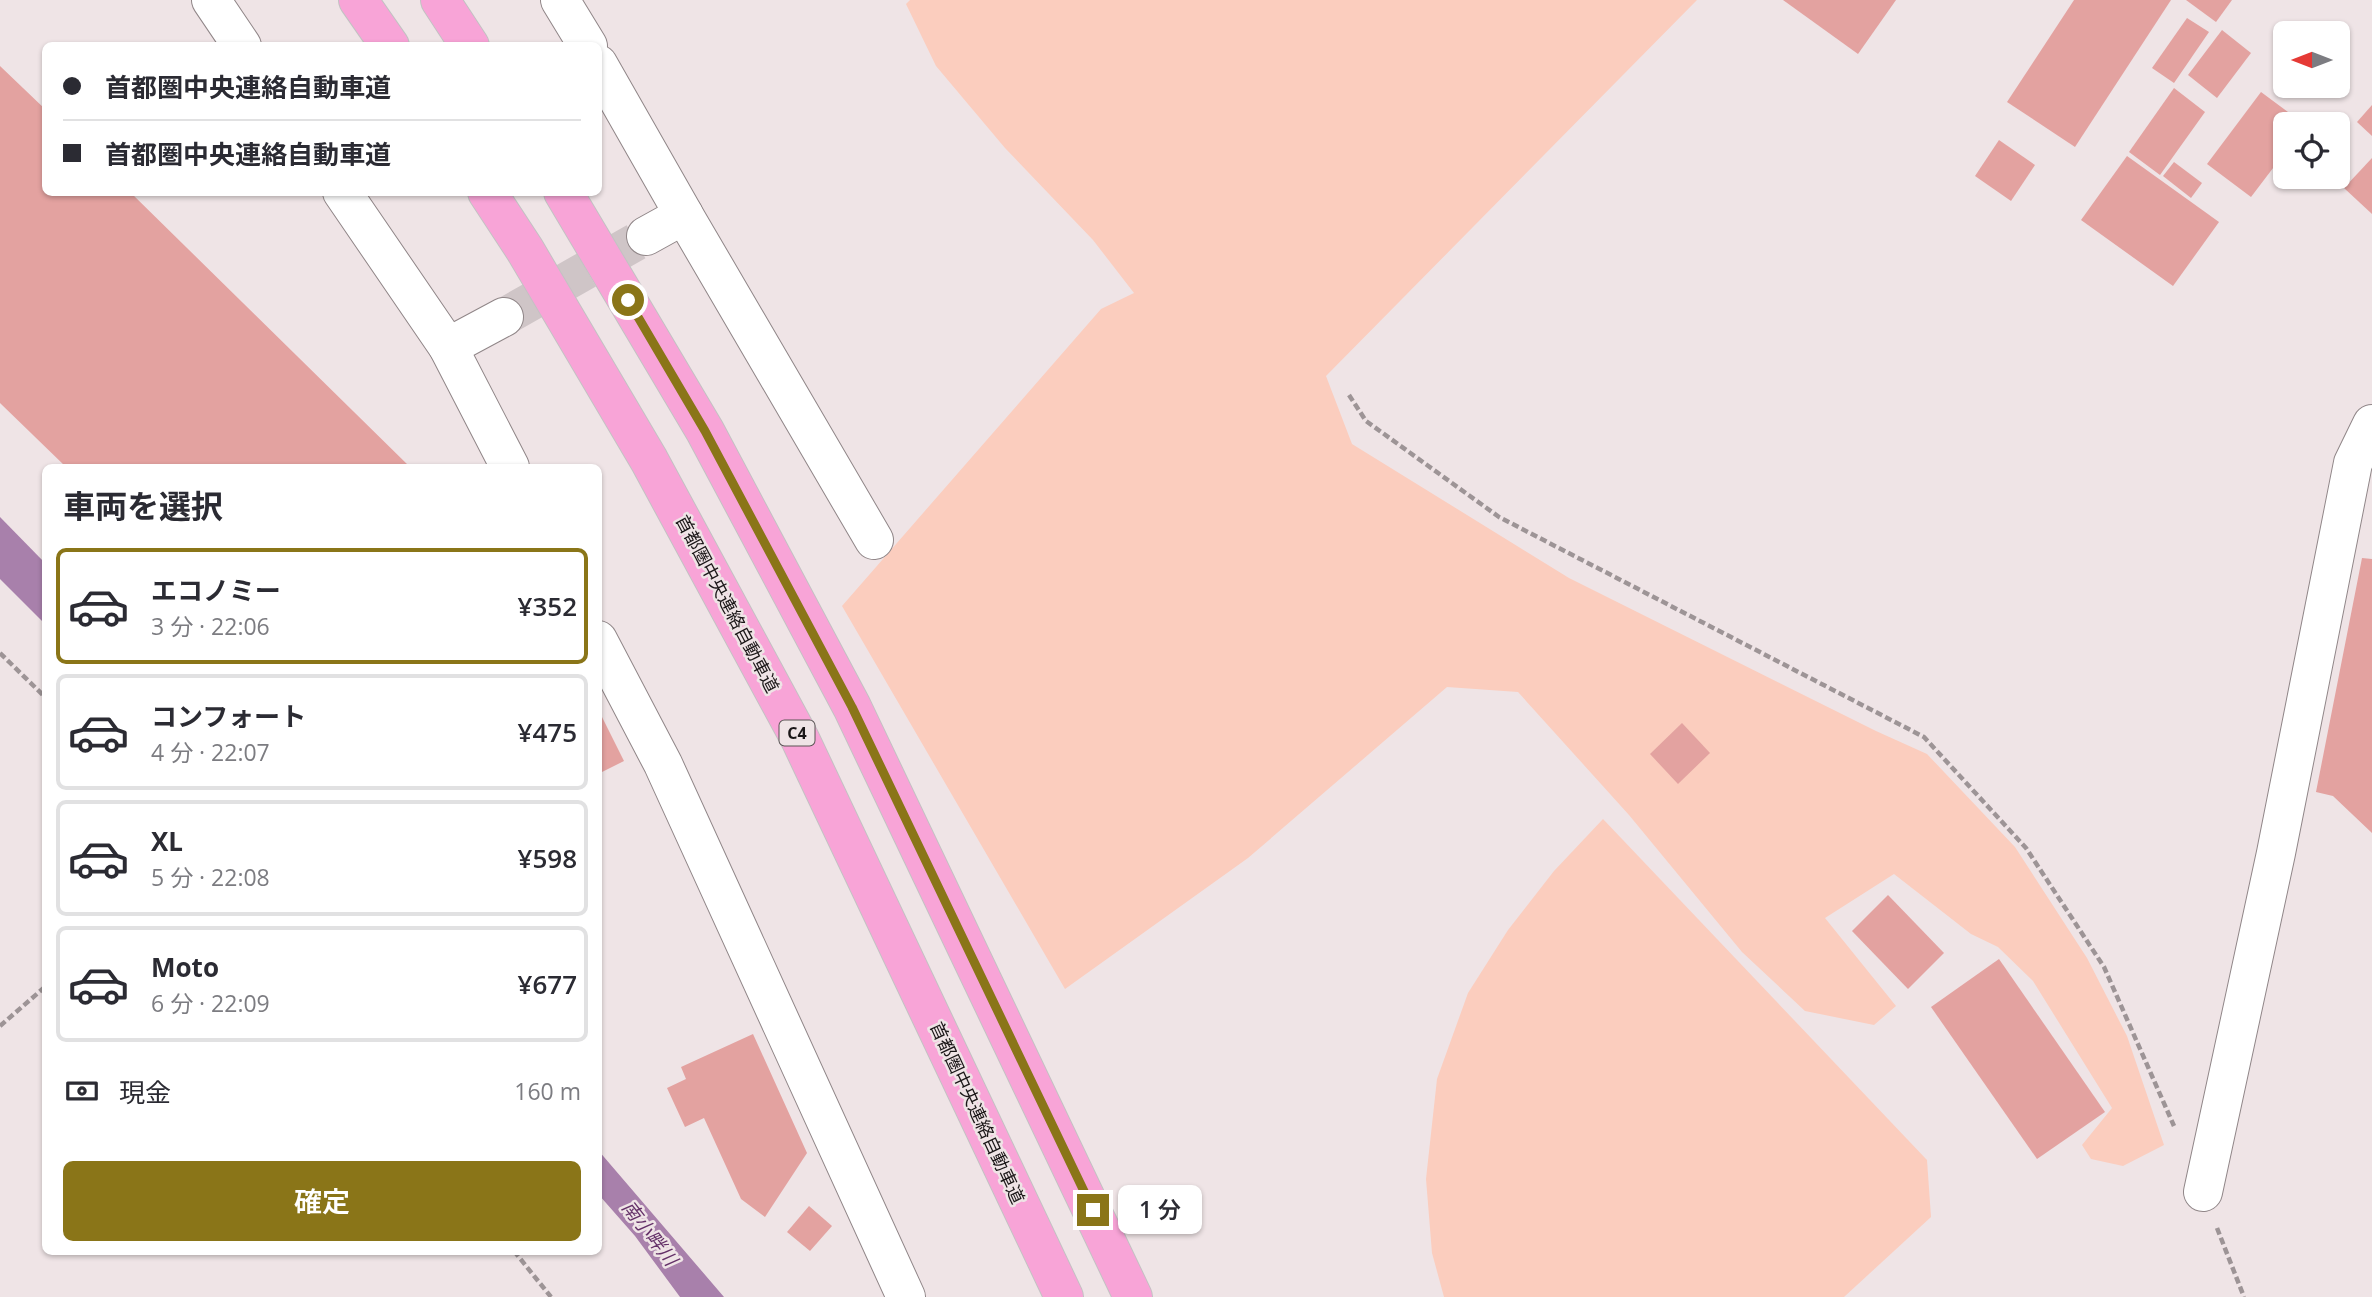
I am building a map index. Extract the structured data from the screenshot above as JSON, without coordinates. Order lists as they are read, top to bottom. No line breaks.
{"streets":{"highway":["首都圏中央連絡自動車道","C4"]},"water":["南小畔川"],"north":"left","page":{"banner":["首都圏中央連絡自動車道","首都圏中央連絡自動車道"],"heading":"車両を選択","list":[{"name":"エコノミー","note":"3 分 · 22:06","value":"¥352"},{"name":"コンフォート","note":"4 分 · 22:07","value":"¥475"},{"name":"XL","note":"5 分 · 22:08","value":"¥598"},{"name":"Moto","note":"6 分 · 22:09","value":"¥677"}],"pay":["現金","160 m"],"buttons":"確定","bubble":"1 分"}}
